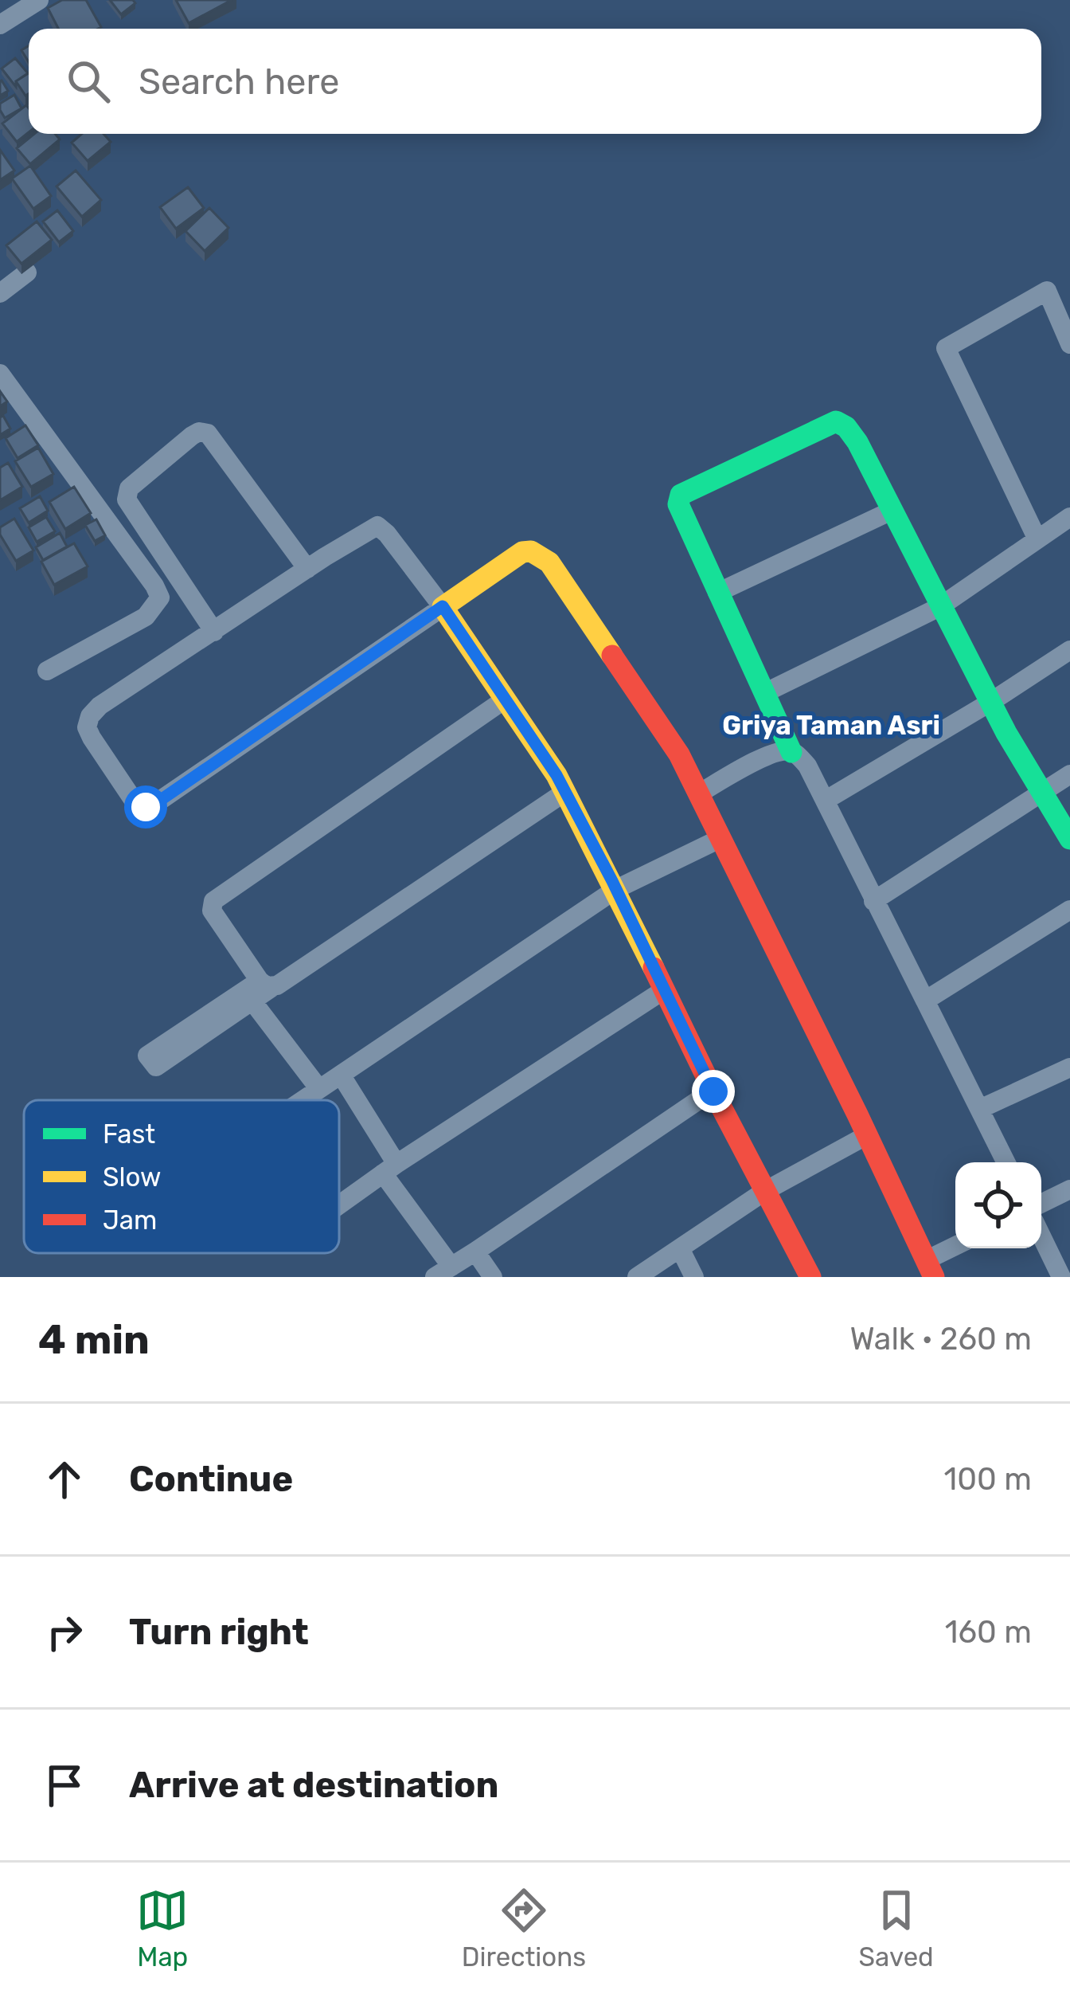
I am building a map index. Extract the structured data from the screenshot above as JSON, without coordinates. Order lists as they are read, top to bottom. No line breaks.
{"districts":["Griya Taman Asri"],"legend":["Fast","Slow","Jam"],"page":{"search":"Search here","heading":["4 min","Walk · 260 m"],"list":[["Continue","100 m"],["Turn right","160 m"],"Arrive at destination"],"nav":["Map","Directions","Saved"]}}
